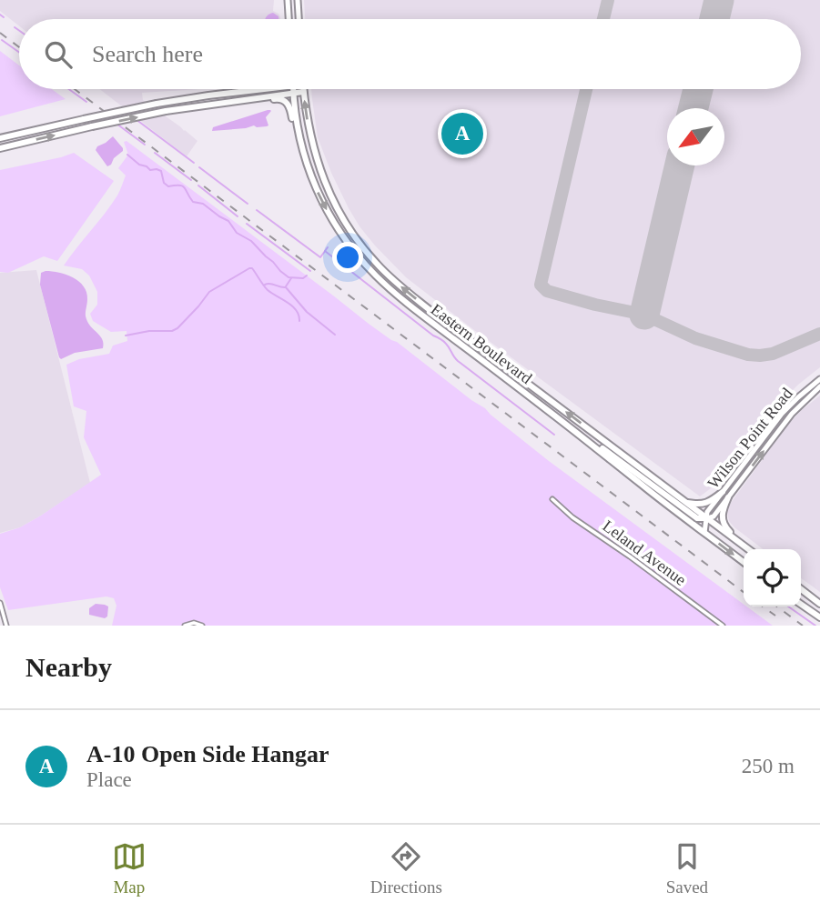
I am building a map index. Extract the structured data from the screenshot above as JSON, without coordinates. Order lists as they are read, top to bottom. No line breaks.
{"streets":{"main road":["Eastern Boulevard"],"street":["Wilson Point Road","Leland Avenue"]},"crossings":[["Eastern Boulevard","Wilson Point Road"]],"north":"bottom left","page":{"search":"Search here","pins":"A","heading":"Nearby","list":[{"mark":"A","name":"A-10 Open Side Hangar","note":"Place","value":"250 m"}],"nav":["Map","Directions","Saved"]}}
